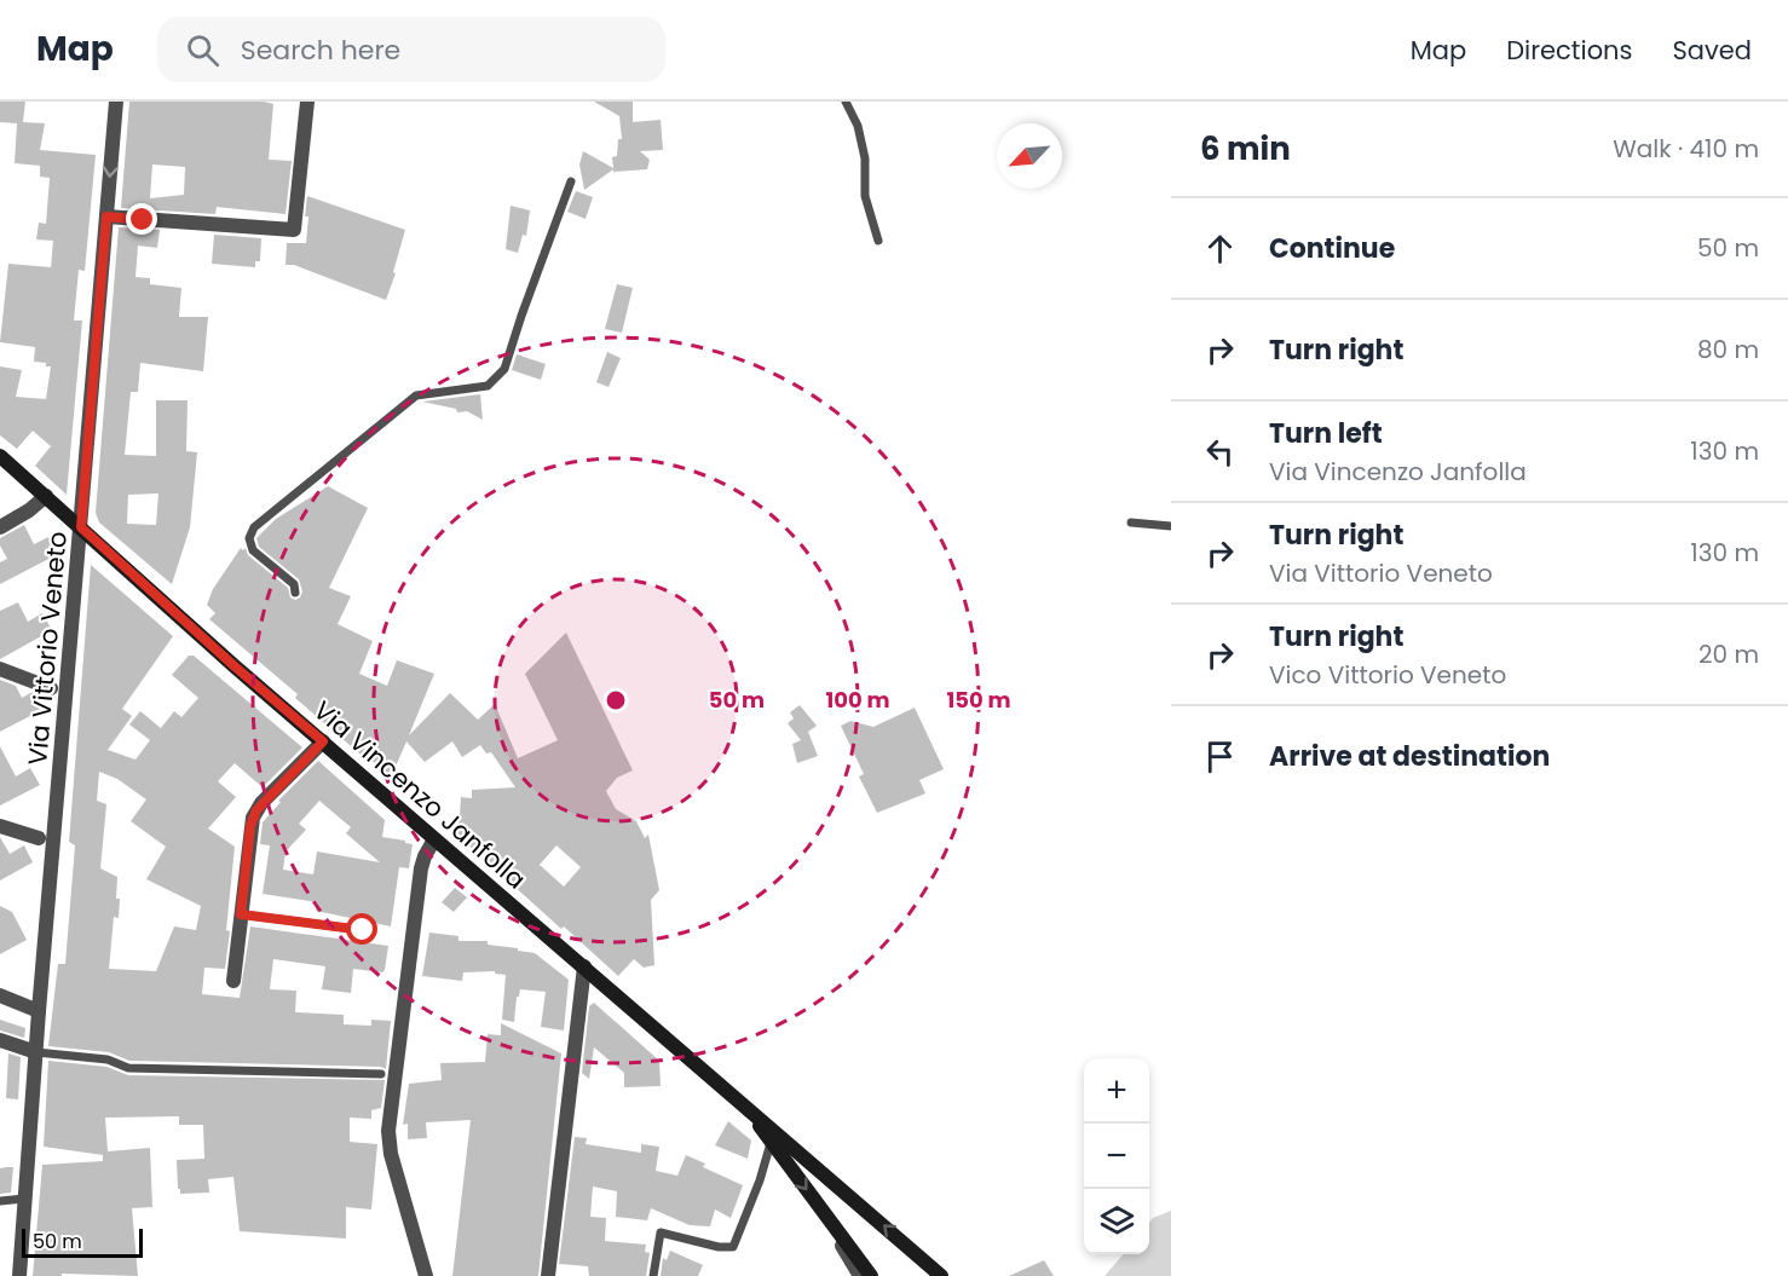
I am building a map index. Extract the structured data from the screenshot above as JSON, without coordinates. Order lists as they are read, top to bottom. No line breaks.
{"streets":{"main road":["Via Vincenzo Janfolla"],"street":["Via Vittorio Veneto"]},"crossings":[["Via Vittorio Veneto","Via Vincenzo Janfolla"]],"scale_bar":"50 m","north":"bottom left","page":{"header":"Map","search":"Search here","nav":["Map","Directions","Saved"],"heading":["6 min","Walk · 410 m"],"list":[["Continue","50 m"],["Turn right","80 m"],["Turn left","Via Vincenzo Janfolla","130 m"],["Turn right","Via Vittorio Veneto","130 m"],["Turn right","Vico Vittorio Veneto","20 m"],"Arrive at destination"],"map_buttons":["+","−"],"scale":"50 m"},"rings":["50 m","100 m","150 m"]}
